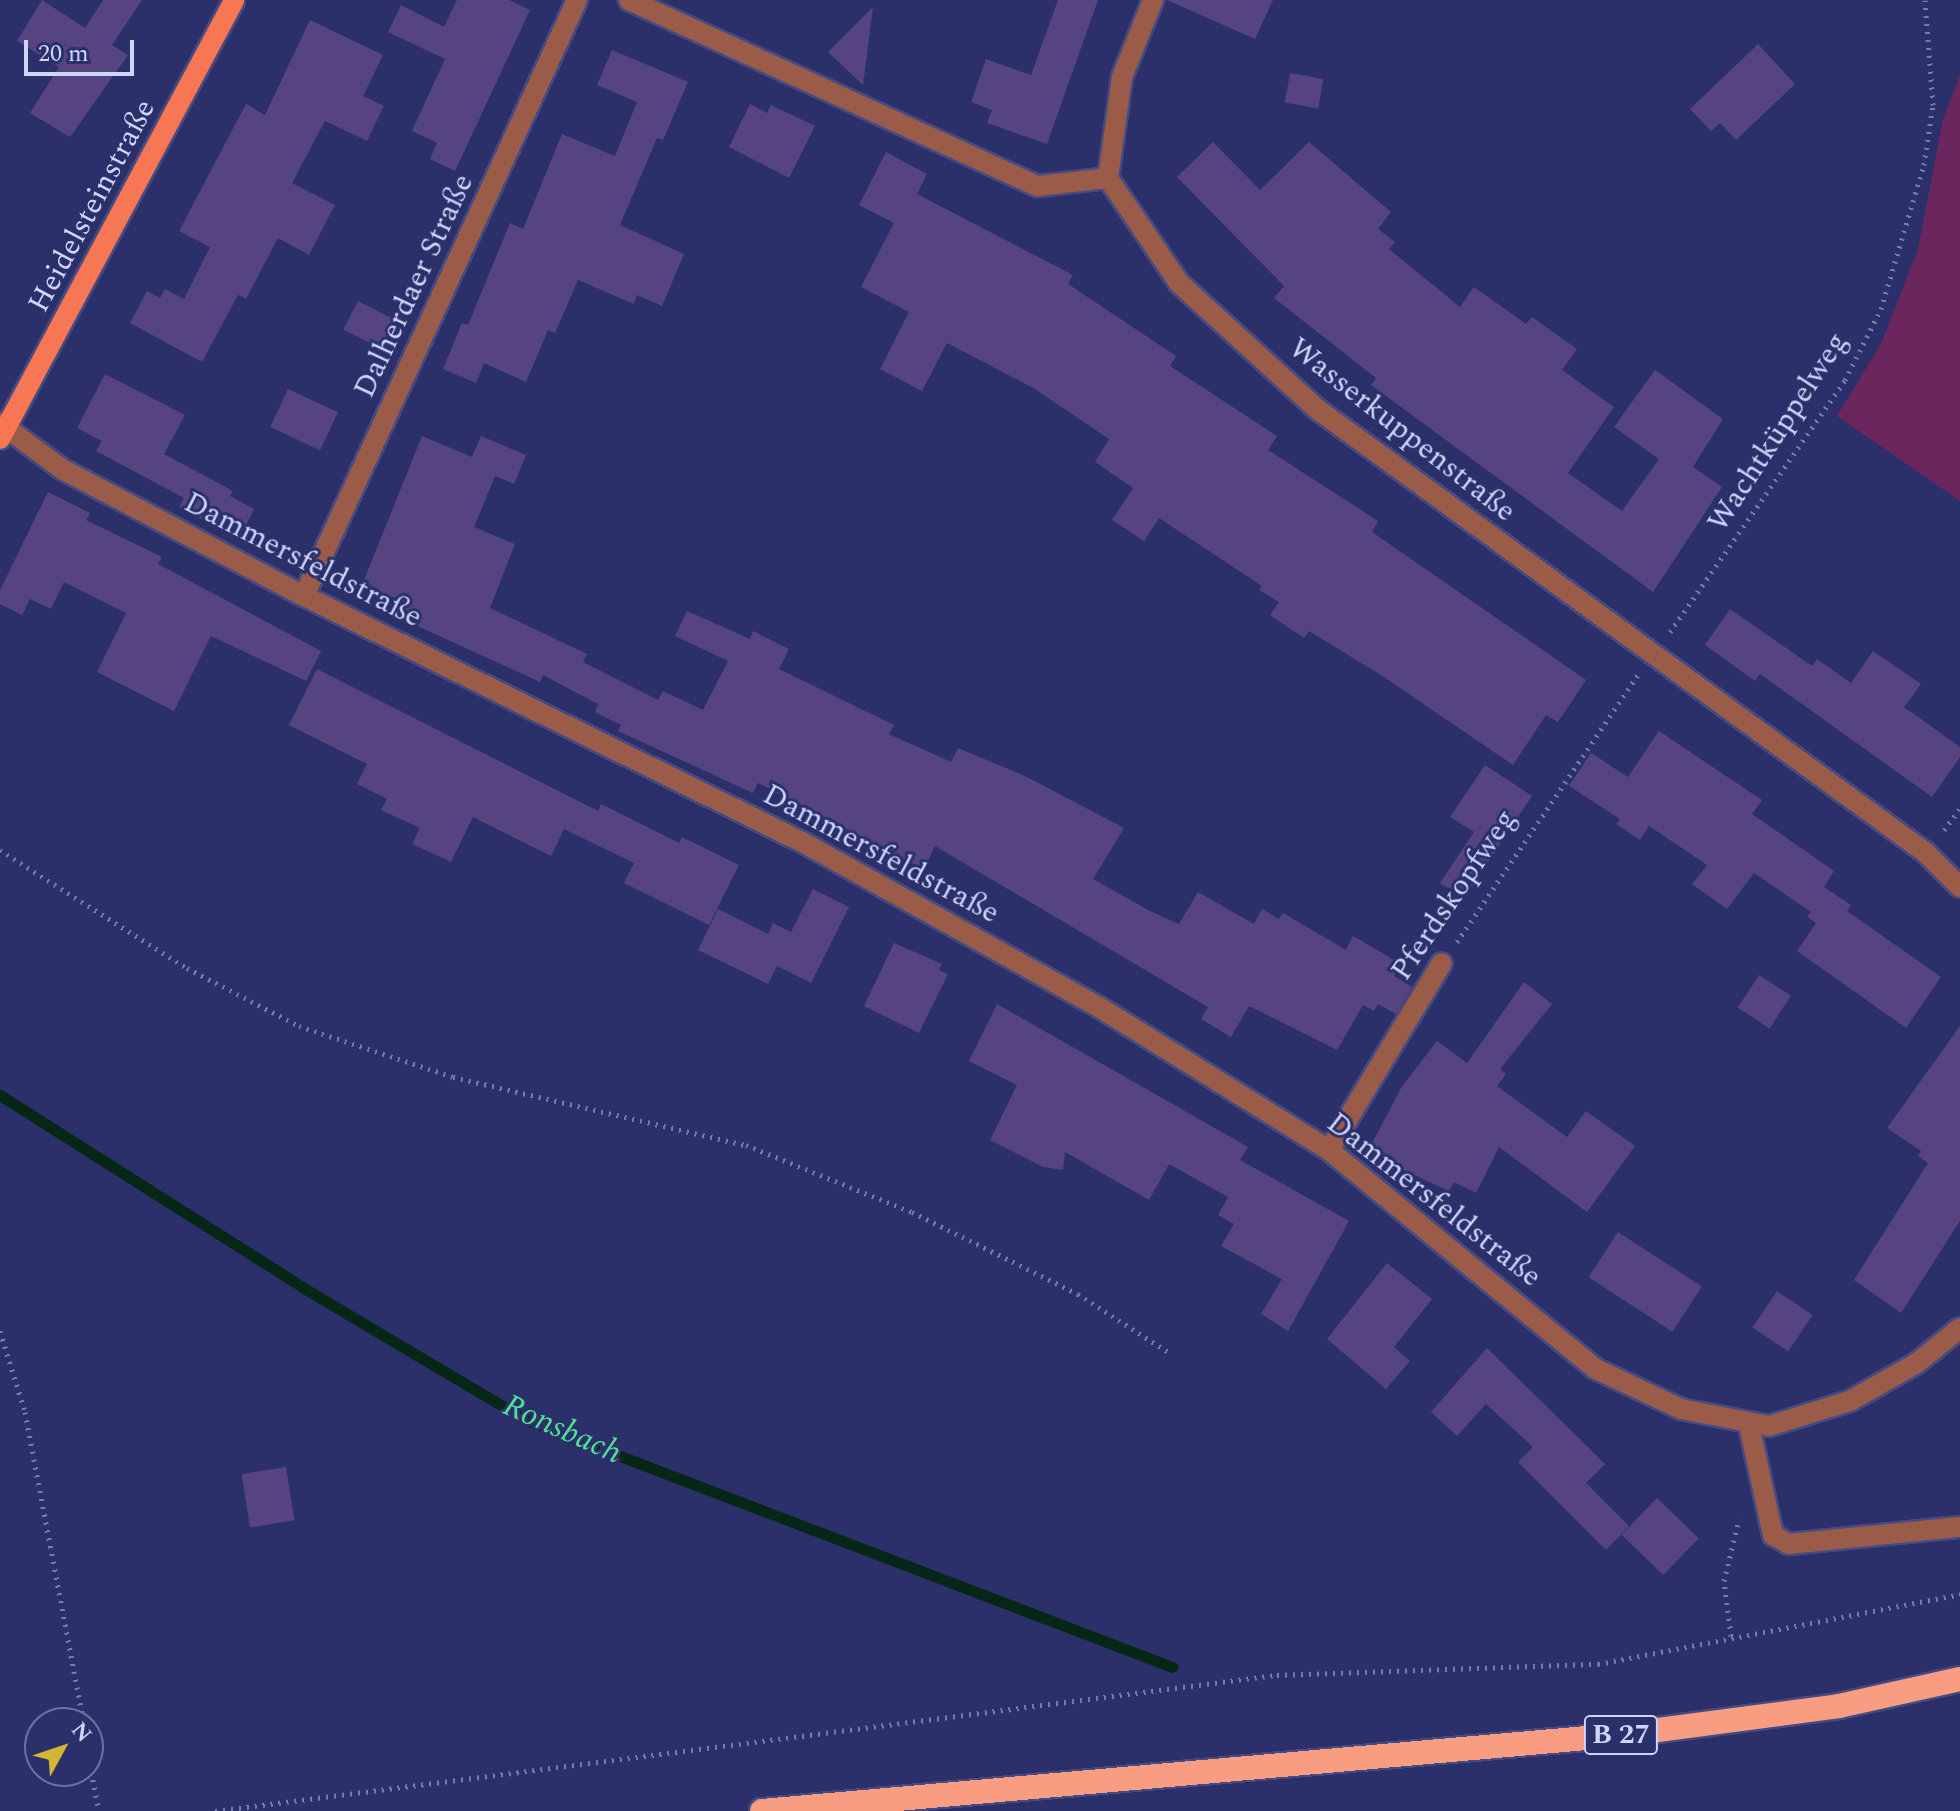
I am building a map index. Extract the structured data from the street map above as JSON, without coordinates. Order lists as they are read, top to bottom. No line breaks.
{"streets":{"highway":["B 27"],"main road":["Heidelsteinstraße"],"street":["Dalherdaer Straße","Wasserkuppenstraße","Dammersfeldstraße","Pferdskopfweg"],"path":["Wachtküppelweg"]},"crossings":[["Heidelsteinstraße","Dammersfeldstraße"],["Dalherdaer Straße","Dammersfeldstraße"],["Dammersfeldstraße","Pferdskopfweg"]],"water":["Ronsbach"],"scale_bar":"20 m","north":"top right"}
